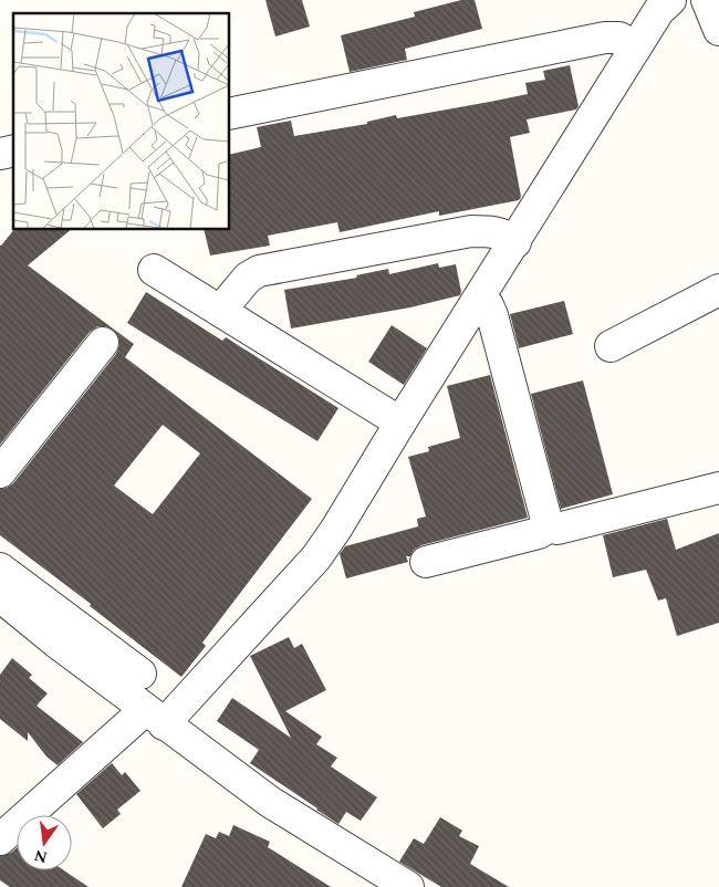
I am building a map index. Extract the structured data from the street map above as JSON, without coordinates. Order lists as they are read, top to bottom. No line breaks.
{"north":"bottom"}
